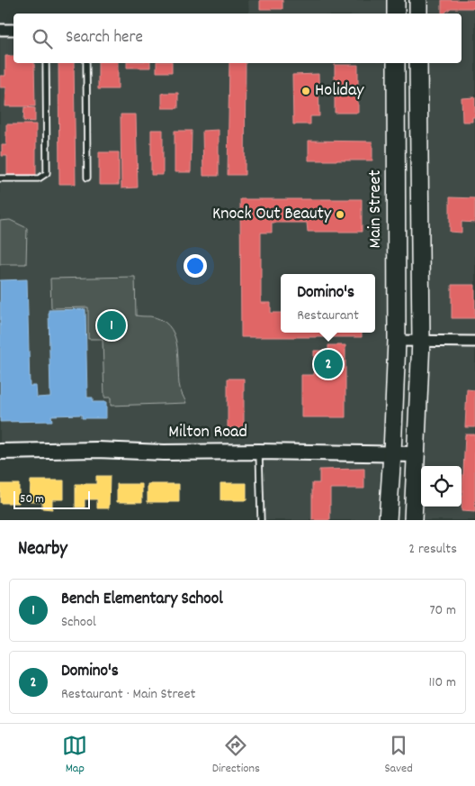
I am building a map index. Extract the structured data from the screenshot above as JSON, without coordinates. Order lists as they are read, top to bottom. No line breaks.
{"streets":{"main road":["Main Street"],"street":["Milton Road"]},"crossings":[["Main Street","Milton Road"]],"places":["Holiday","Knock Out Beauty"],"scale_bar":"50 m","page":{"search":"Search here","popup":["Domino's","Restaurant"],"pins":["1","2"],"scale":"50 m","heading":["Nearby","2 results"],"list":[{"mark":"1","name":"Bench Elementary School","note":"School","value":"70 m"},{"mark":"2","name":"Domino's","note":"Restaurant · Main Street","value":"110 m"}],"nav":["Map","Directions","Saved"]}}
